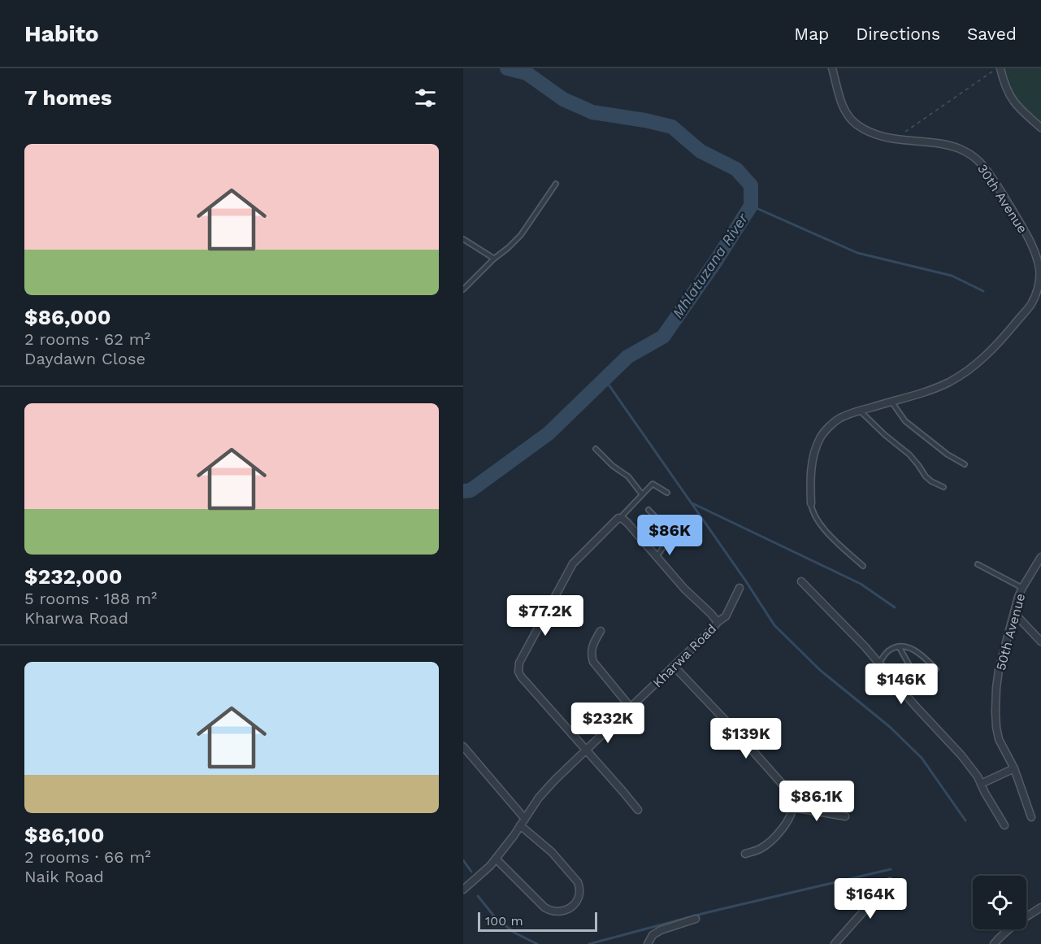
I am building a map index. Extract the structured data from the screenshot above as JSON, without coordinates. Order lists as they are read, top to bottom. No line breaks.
{"streets":{"street":["30th Avenue","50th Avenue","Kharwa Road"]},"water":["Mhlatuzana River"],"scale_bar":"100 m","page":{"header":"Habito","nav":["Map","Directions","Saved"],"heading":"7 homes","list":[{"name":"$86,000","note":"2 rooms · 62 m² · Daydawn Close"},{"name":"$232,000","note":"5 rooms · 188 m² · Kharwa Road"},{"name":"$86,100","note":"2 rooms · 66 m² · Naik Road"}],"price":["$86K","$77.2K","$146K","$232K","$139K","$86.1K","$164K"],"scale":"100 m"}}
